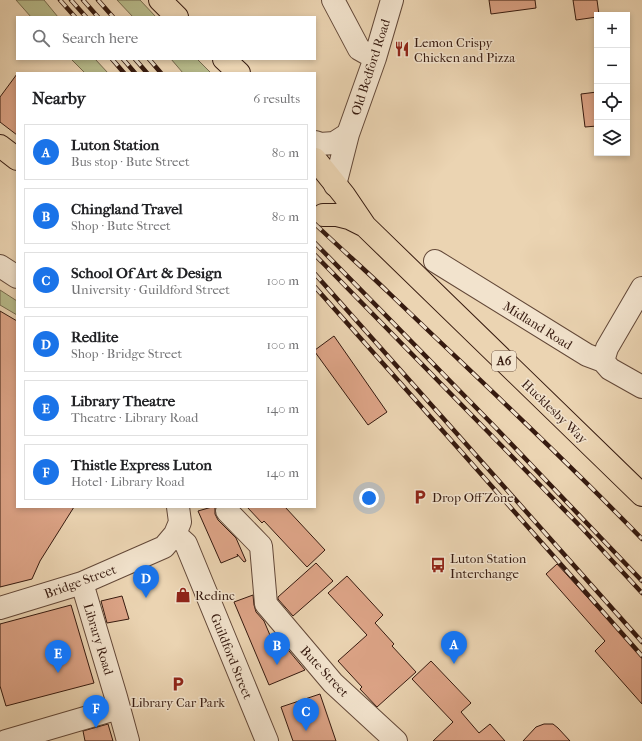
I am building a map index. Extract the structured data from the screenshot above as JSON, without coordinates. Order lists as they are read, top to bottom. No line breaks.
{"streets":{"highway":["A6","Hucklesby Way"],"street":["Old Bedford Road","Midland Road","Bridge Street","Library Road","Guildford Street","Bute Street"]},"crossings":[["Old Bedford Road","A6"],["Old Bedford Road","Hucklesby Way"],["A6","Hucklesby Way"],["Bridge Street","Library Road"],["Bridge Street","Guildford Street"]],"places":{"restaurant":["Lemon Crispy Chicken and Pizza"],"parking":["Drop Off Zone","Library Car Park"],"bus stop":["Luton Station Interchange"],"shop":["Redinc"]},"page":{"map_buttons":["+","−"],"search":"Search here","heading":["Nearby","6 results"],"list":[{"mark":"A","name":"Luton Station","note":"Bus stop · Bute Street","value":"80 m"},{"mark":"B","name":"Chingland Travel","note":"Shop · Bute Street","value":"80 m"},{"mark":"C","name":"School Of Art & Design","note":"University · Guildford Street","value":"100 m"},{"mark":"D","name":"Redlite","note":"Shop · Bridge Street","value":"100 m"},{"mark":"E","name":"Library Theatre","note":"Theatre · Library Road","value":"140 m"},{"mark":"F","name":"Thistle Express Luton","note":"Hotel · Library Road","value":"140 m"}],"pins":["D","A","B","E","F","C"]}}
